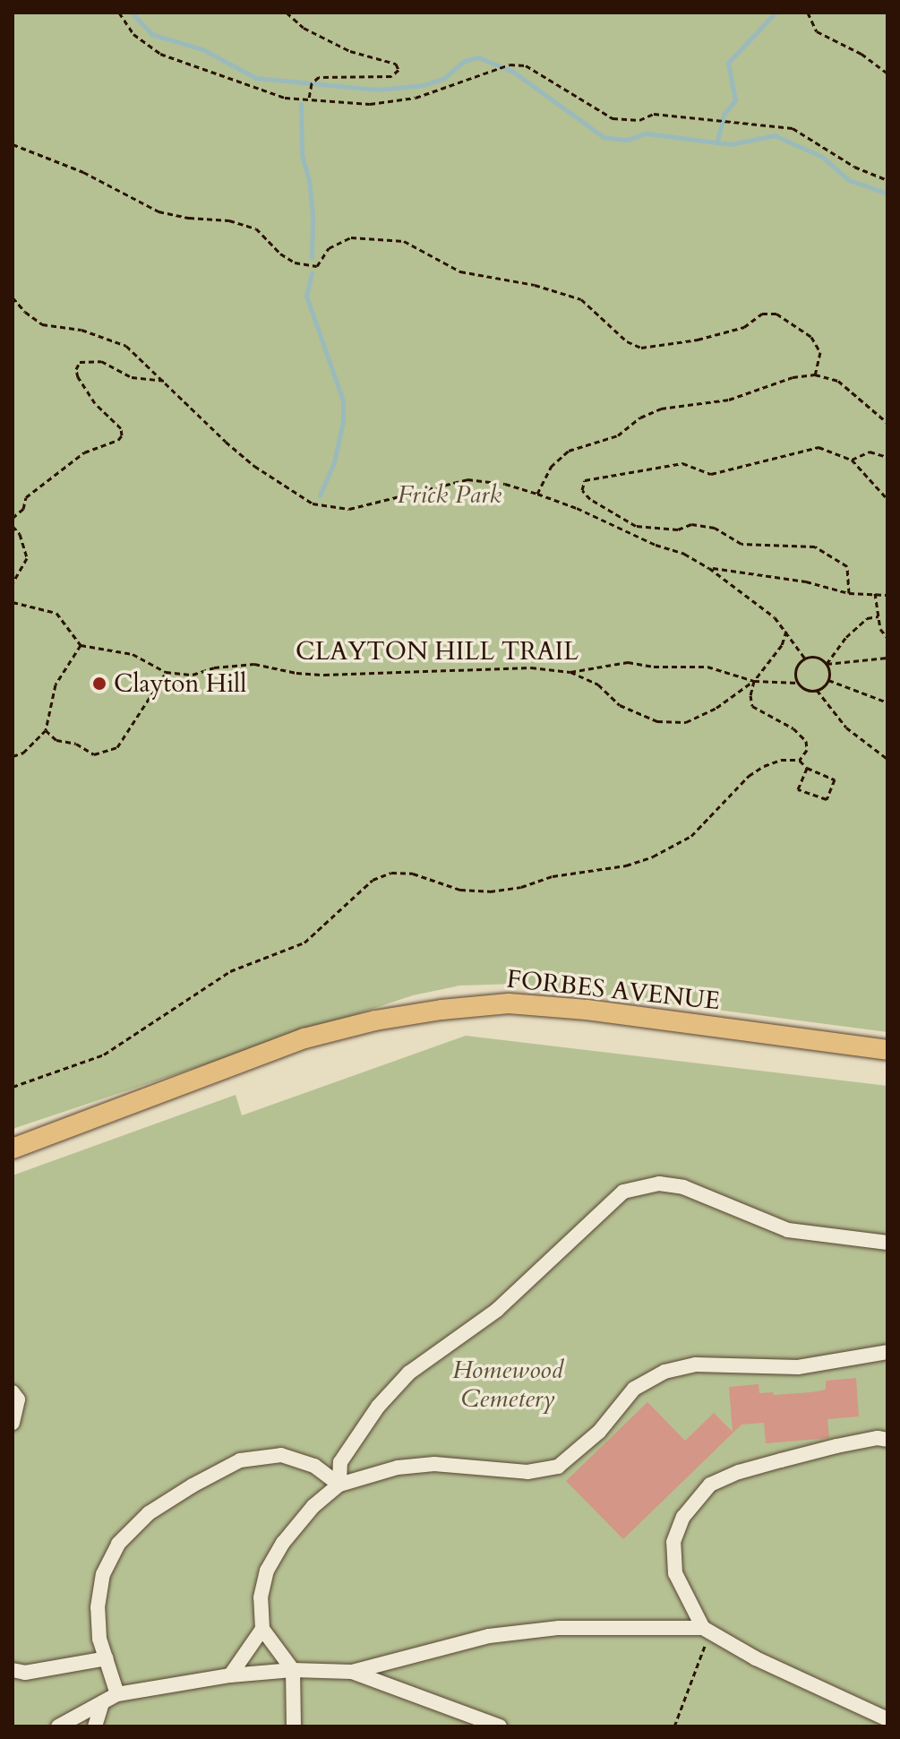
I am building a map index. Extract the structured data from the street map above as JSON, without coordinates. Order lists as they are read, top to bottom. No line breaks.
{"streets":{"main road":["FORBES AVENUE"],"path":["CLAYTON HILL TRAIL"]},"parks":["Frick Park","Homewood Cemetery"],"places":["Clayton Hill"]}
